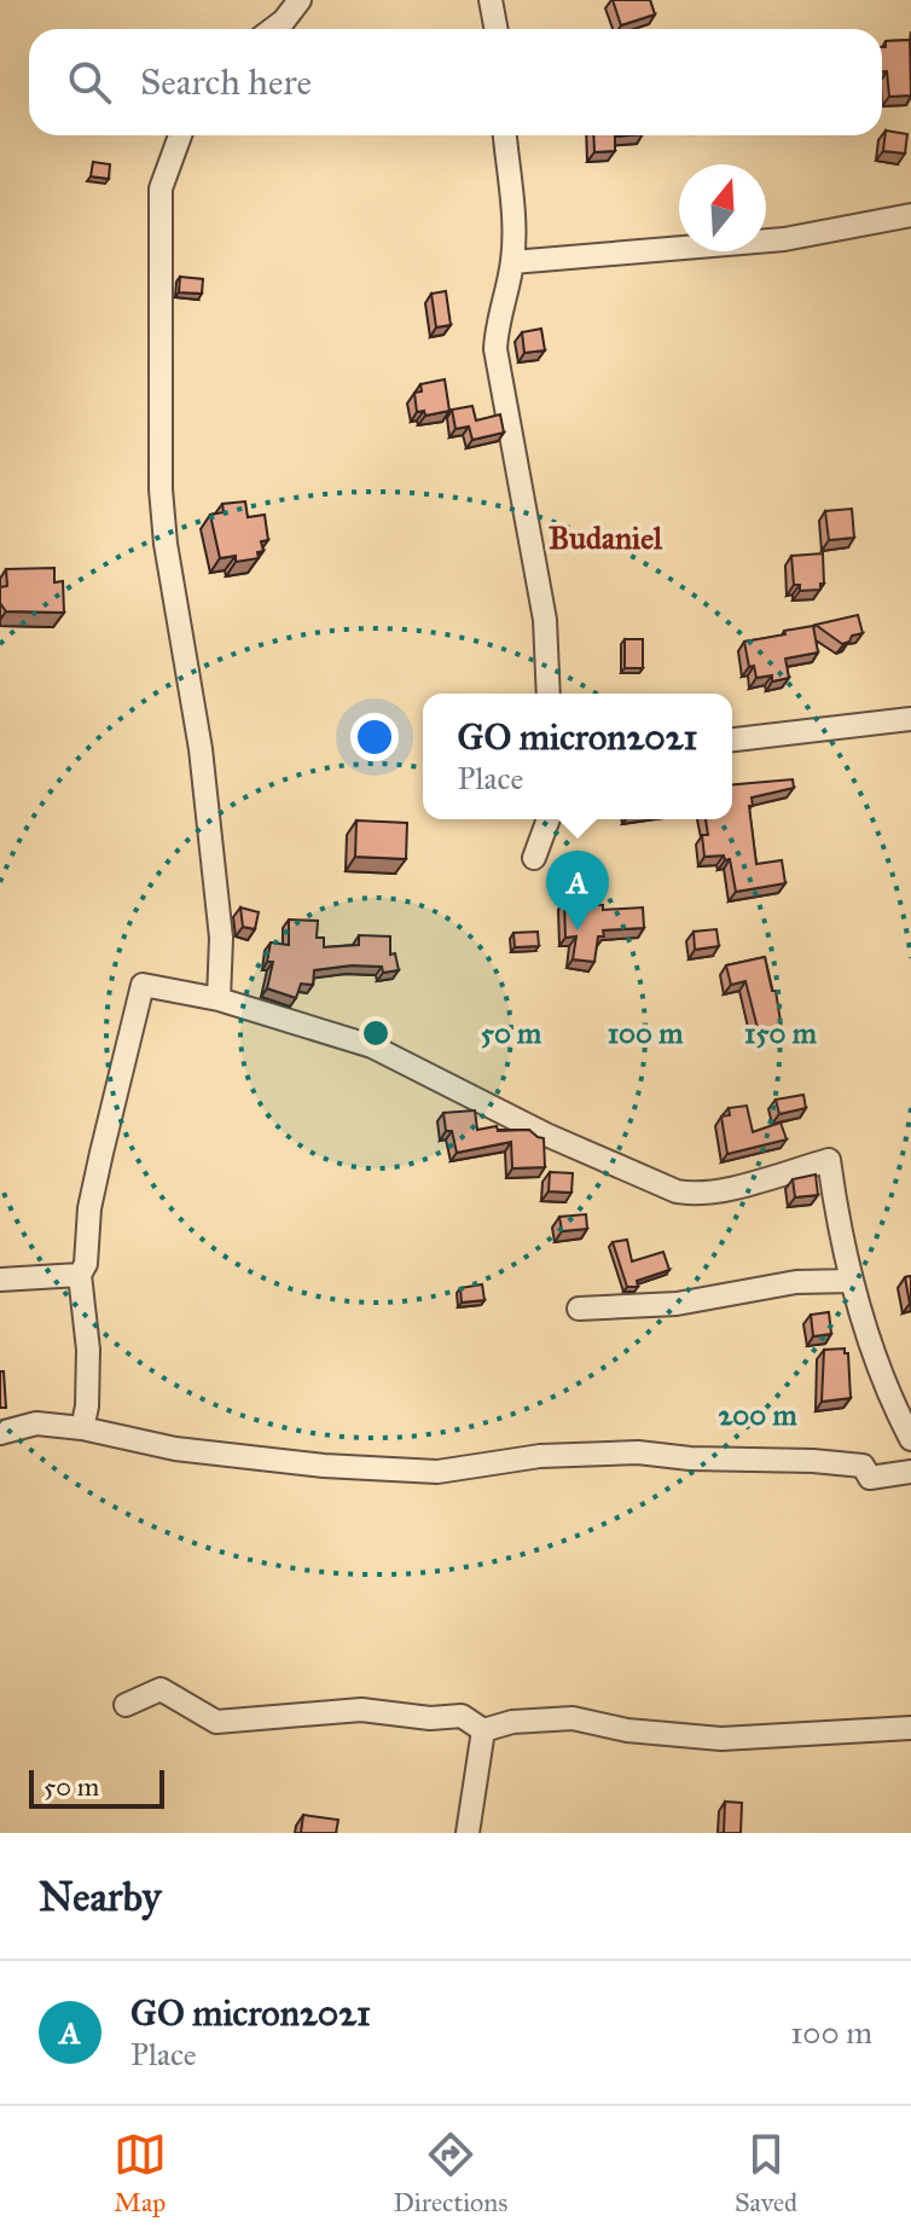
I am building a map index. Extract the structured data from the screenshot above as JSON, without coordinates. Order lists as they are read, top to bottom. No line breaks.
{"districts":["Budaniel"],"scale_bar":"50 m","north":"top","page":{"search":"Search here","popup":["GO micron2021","Place"],"pins":"A","scale":"50 m","heading":"Nearby","list":[{"mark":"A","name":"GO micron2021","note":"Place","value":"100 m"}],"nav":["Map","Directions","Saved"]},"rings":["50 m","100 m","150 m","200 m"]}
